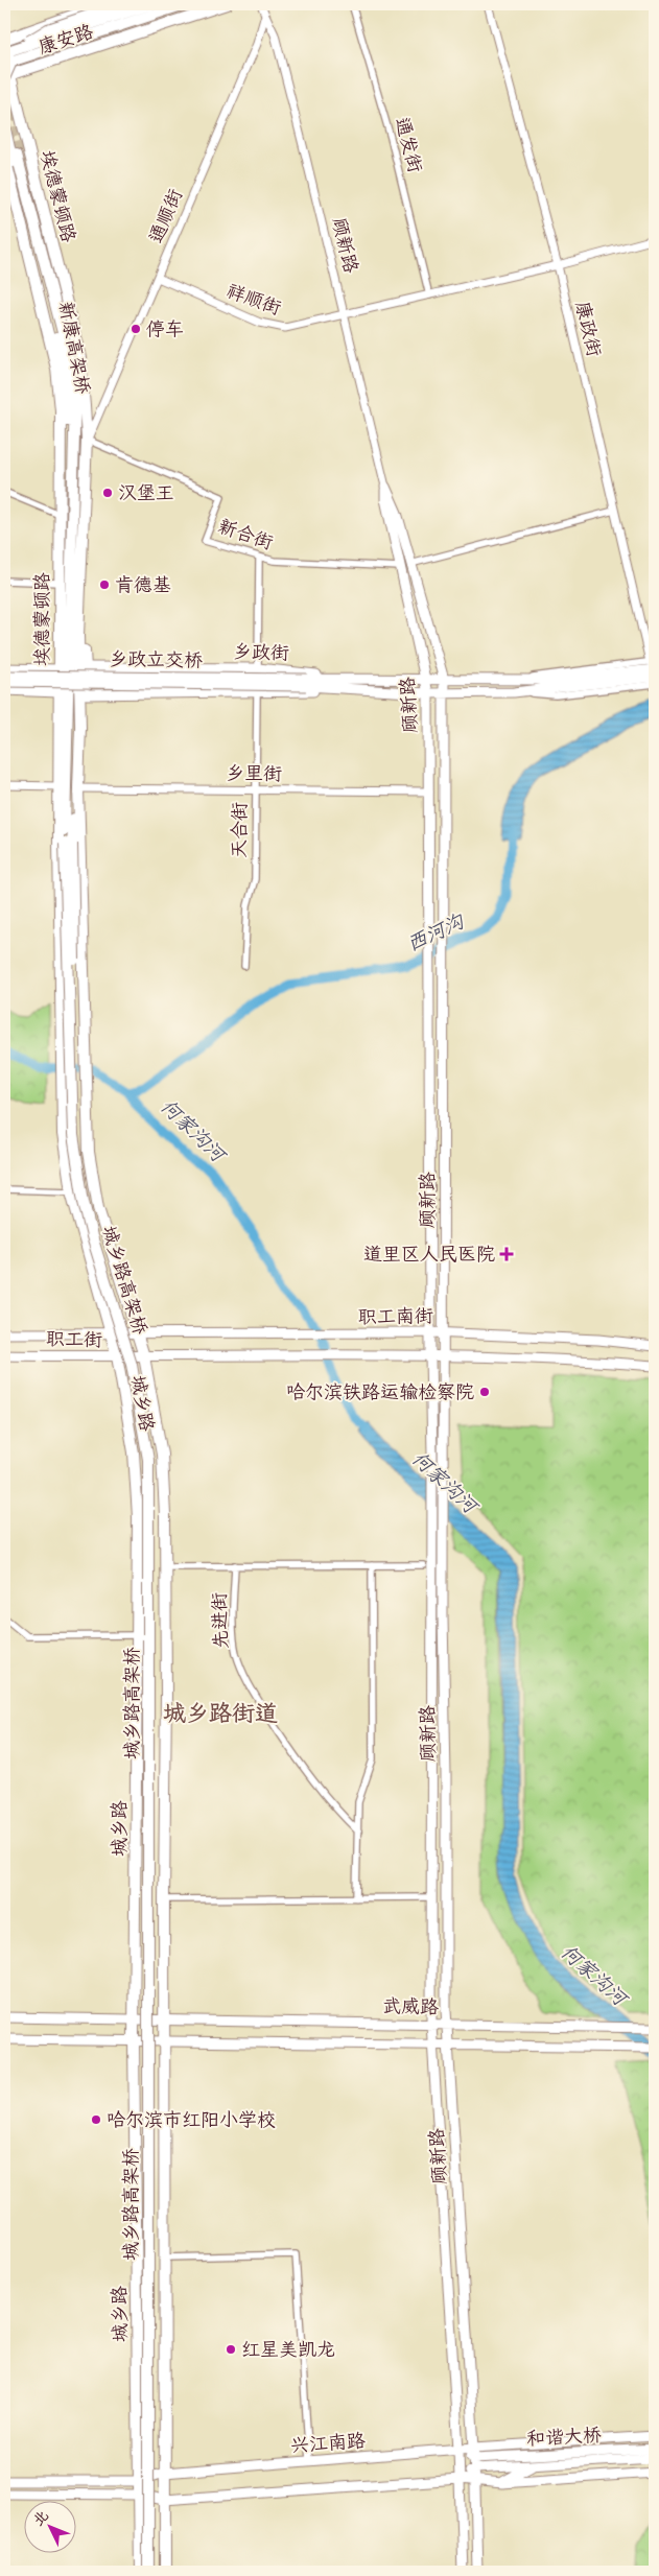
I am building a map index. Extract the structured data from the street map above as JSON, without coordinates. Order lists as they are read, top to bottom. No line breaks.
{"streets":{"highway":["康安路","埃德蒙顿路","新康高架桥","城乡路高架桥","城乡路"],"main road":["顾新路","乡政街","乡政立交桥","职工南街","职工街","武威路","和谐大桥","兴江南路"],"street":["通发街","通顺街","祥顺街","康政街","新合街","乡里街","天合街","先进街"]},"crossings":[["通发街","祥顺街"],["埃德蒙顿路","通顺街"],["埃德蒙顿路","新康高架桥"],["埃德蒙顿路","新合街"],["埃德蒙顿路","乡里街"],["埃德蒙顿路","城乡路高架桥"],["埃德蒙顿路","职工南街"],["埃德蒙顿路","职工街"],["埃德蒙顿路","城乡路"],["通顺街","顾新路"],["通顺街","祥顺街"],["通顺街","新合街"],["顾新路","祥顺街"],["顾新路","新合街"],["顾新路","乡政街"],["顾新路","乡里街"],["顾新路","职工南街"],["顾新路","武威路"],["顾新路","和谐大桥"],["顾新路","兴江南路"],["祥顺街","康政街"],["康政街","乡政街"],["乡政街","乡政立交桥"],["乡政街","天合街"],["乡里街","天合街"],["职工南街","职工街"],["职工南街","城乡路"],["职工街","城乡路"],["城乡路","先进街"],["城乡路","武威路"],["城乡路","兴江南路"]],"districts":["城乡路街道"],"water":["西河沟","何家沟河"],"places":{"other":["停车","汉堡王","肯德基","哈尔滨铁路运输检察院","哈尔滨市红阳小学校","红星美凯龙"],"health":["道里区人民医院"]},"north":"top left"}
